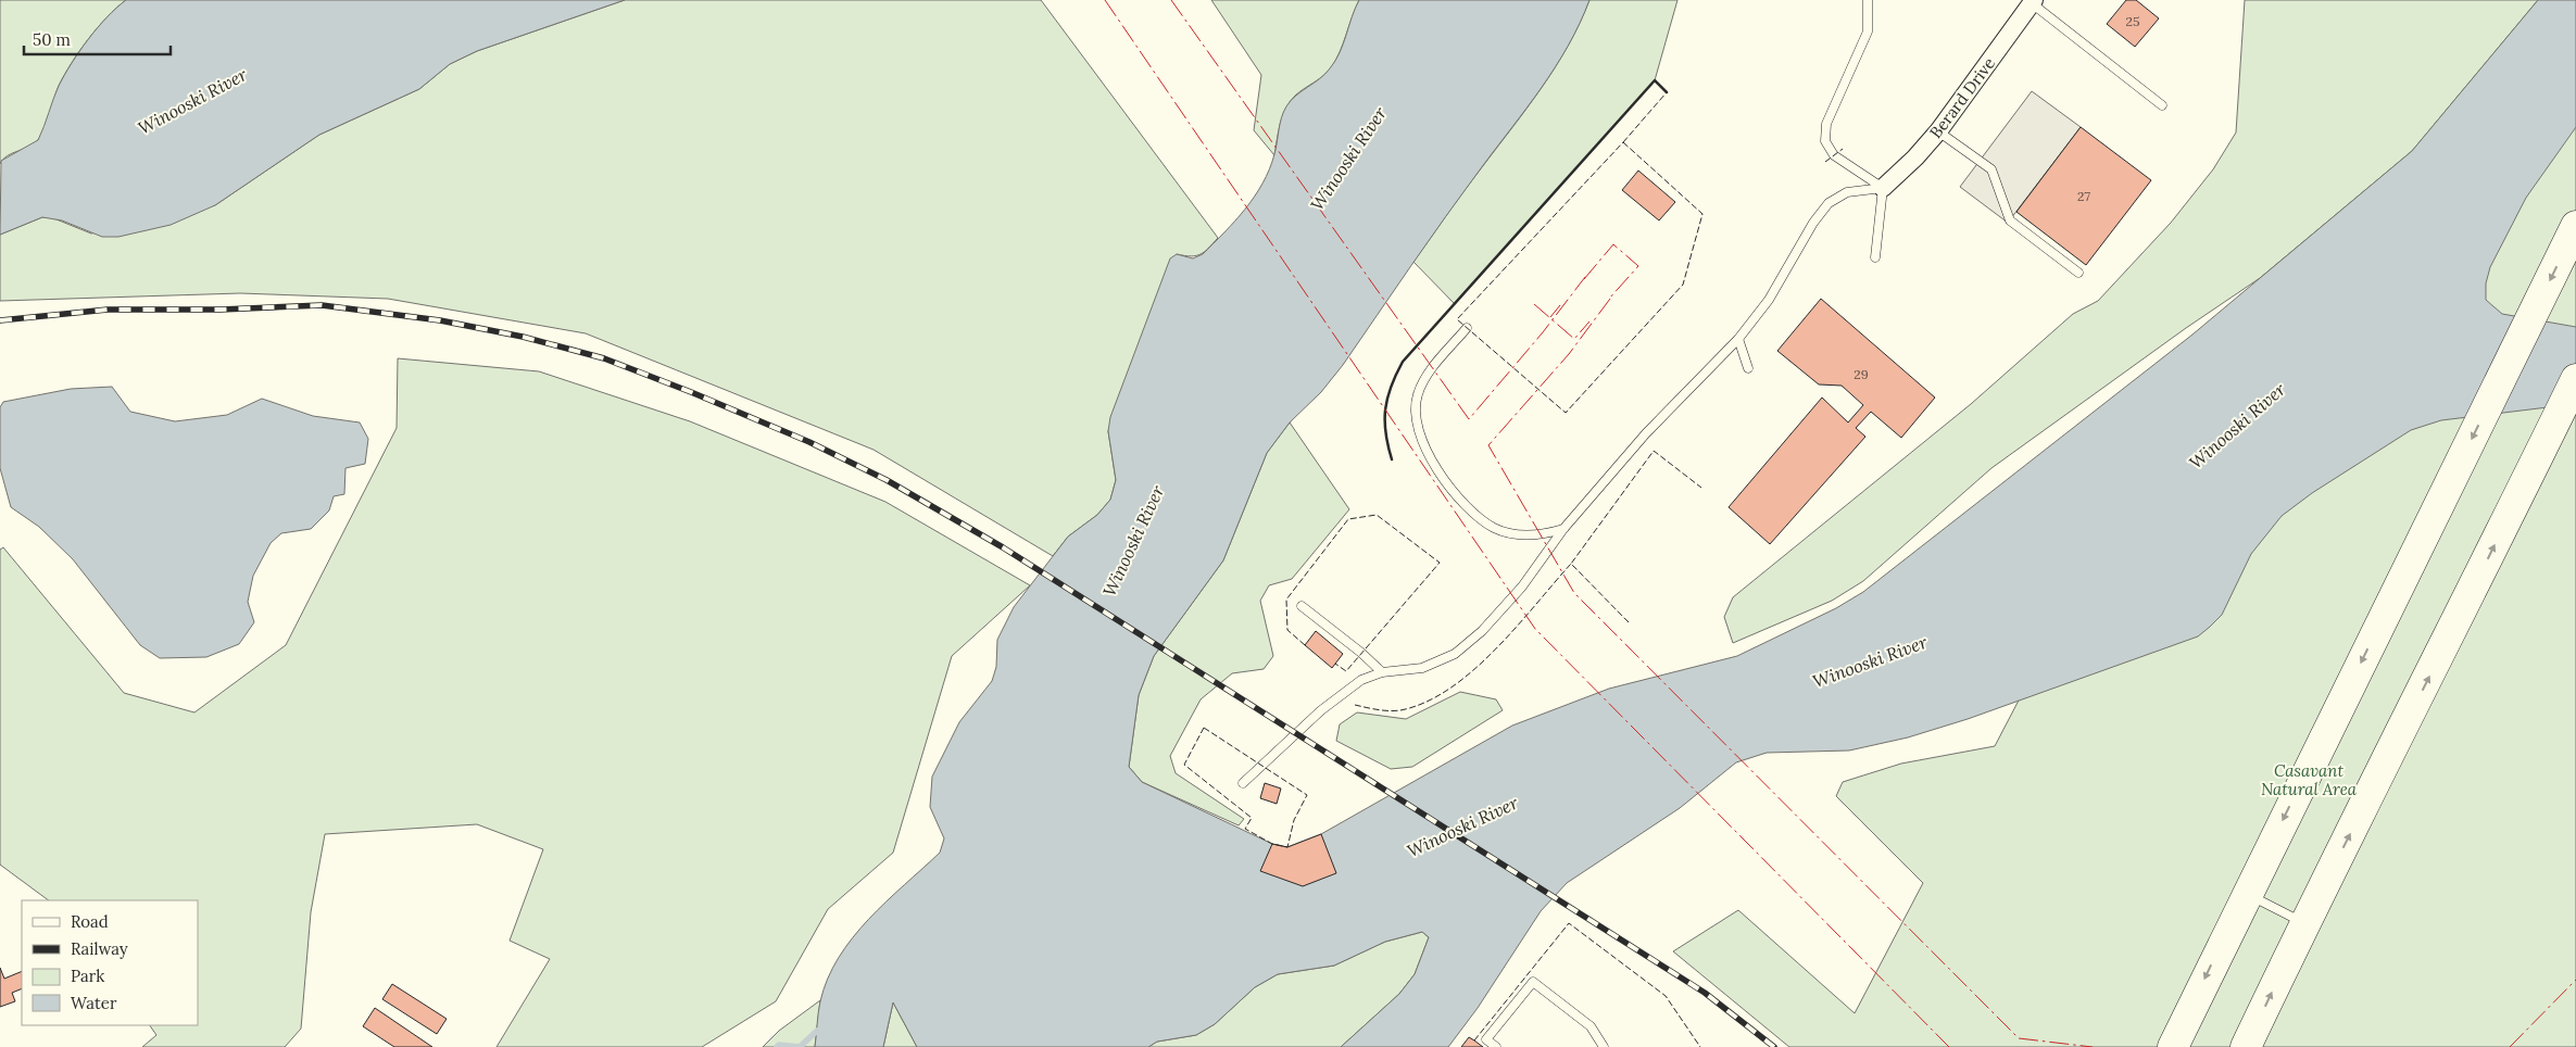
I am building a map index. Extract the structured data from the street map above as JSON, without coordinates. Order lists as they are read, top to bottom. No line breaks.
{"streets":{"street":["Berard Drive"]},"water":["Winooski River"],"parks":["Casavant Natural Area"],"house_numbers":["25","27","29"],"legend":["Road","Railway","Park","Water"],"scale_bar":"50 m"}
